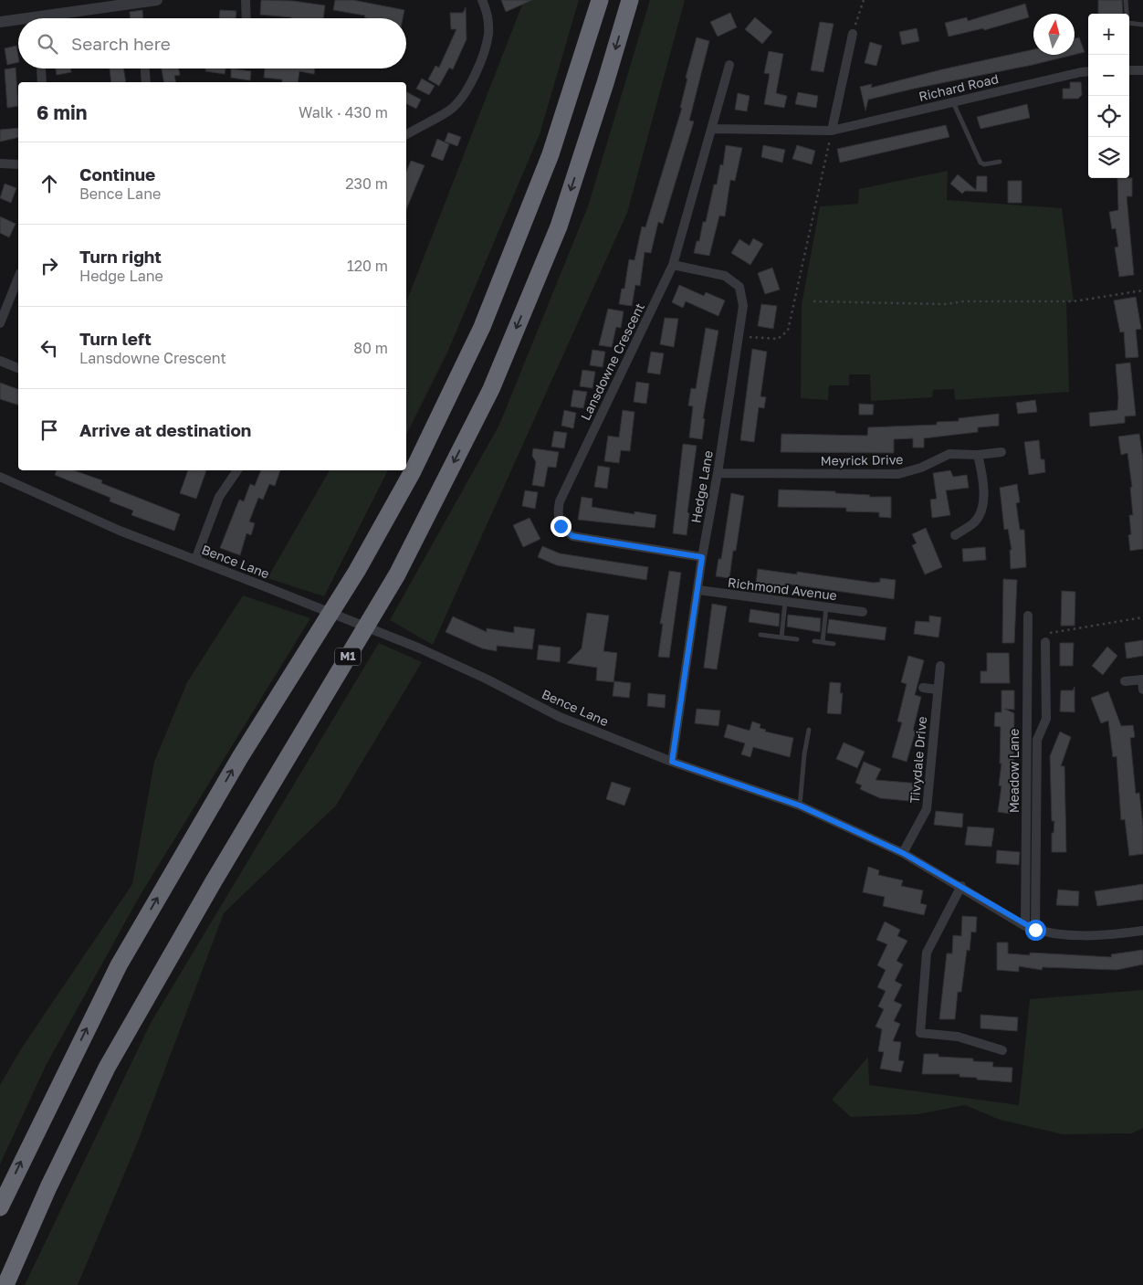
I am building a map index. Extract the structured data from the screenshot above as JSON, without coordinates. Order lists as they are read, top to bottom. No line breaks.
{"streets":{"highway":["M1"],"street":["Richard Road","Lansdowne Crescent","Meyrick Drive","Hedge Lane","Bence Lane","Richmond Avenue","Tivydale Drive","Meadow Lane"]},"crossings":[["Richard Road","Lansdowne Crescent"],["Lansdowne Crescent","Hedge Lane"],["Meyrick Drive","Hedge Lane"],["Hedge Lane","Bence Lane"],["Hedge Lane","Richmond Avenue"],["Bence Lane","Tivydale Drive"],["Bence Lane","Meadow Lane"]],"north":"top","page":{"map_buttons":["+","−"],"search":"Search here","heading":["6 min","Walk · 430 m"],"list":[["Continue","Bence Lane","230 m"],["Turn right","Hedge Lane","120 m"],["Turn left","Lansdowne Crescent","80 m"],"Arrive at destination"]}}
